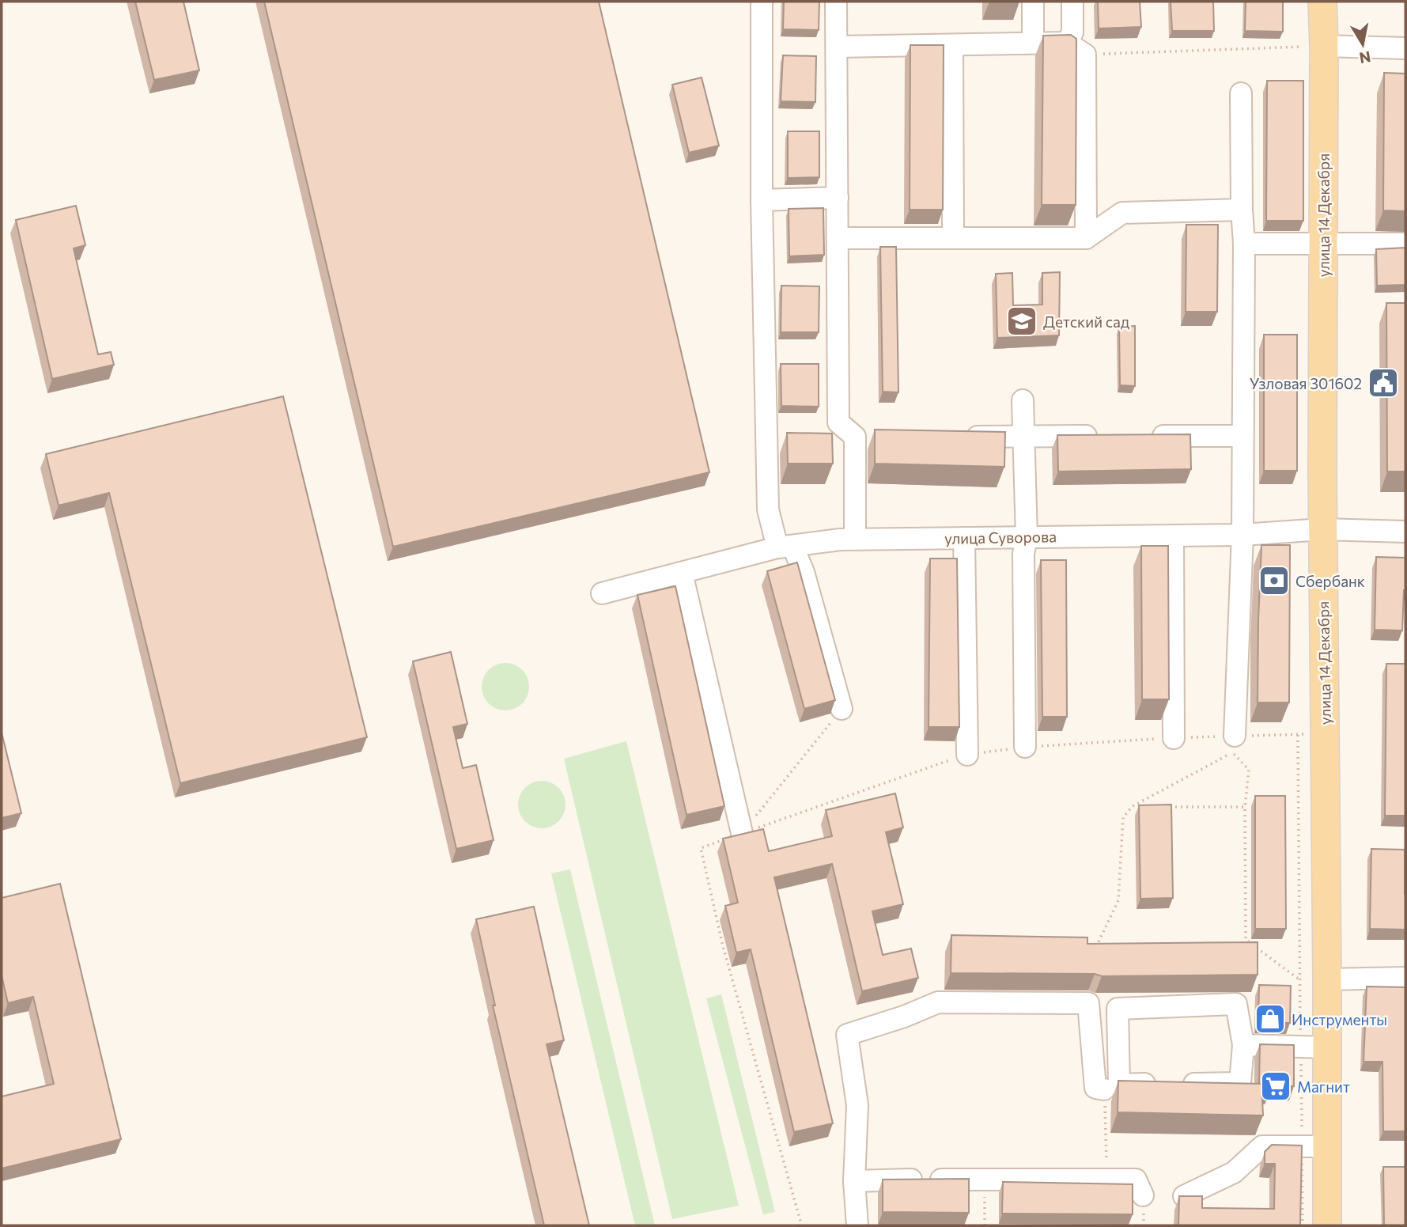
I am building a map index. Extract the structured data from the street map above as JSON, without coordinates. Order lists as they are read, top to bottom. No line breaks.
{"streets":{"main road":["улица 14 Декабря"],"street":["улица Суворова"]},"crossings":[["улица 14 Декабря","улица Суворова"]],"places":{"school or university":["Детский сад"],"public building":["Узловая 301602"],"bank":["Сбербанк"],"shop":["Инструменты"],"supermarket":["Магнит"]},"north":"bottom"}
